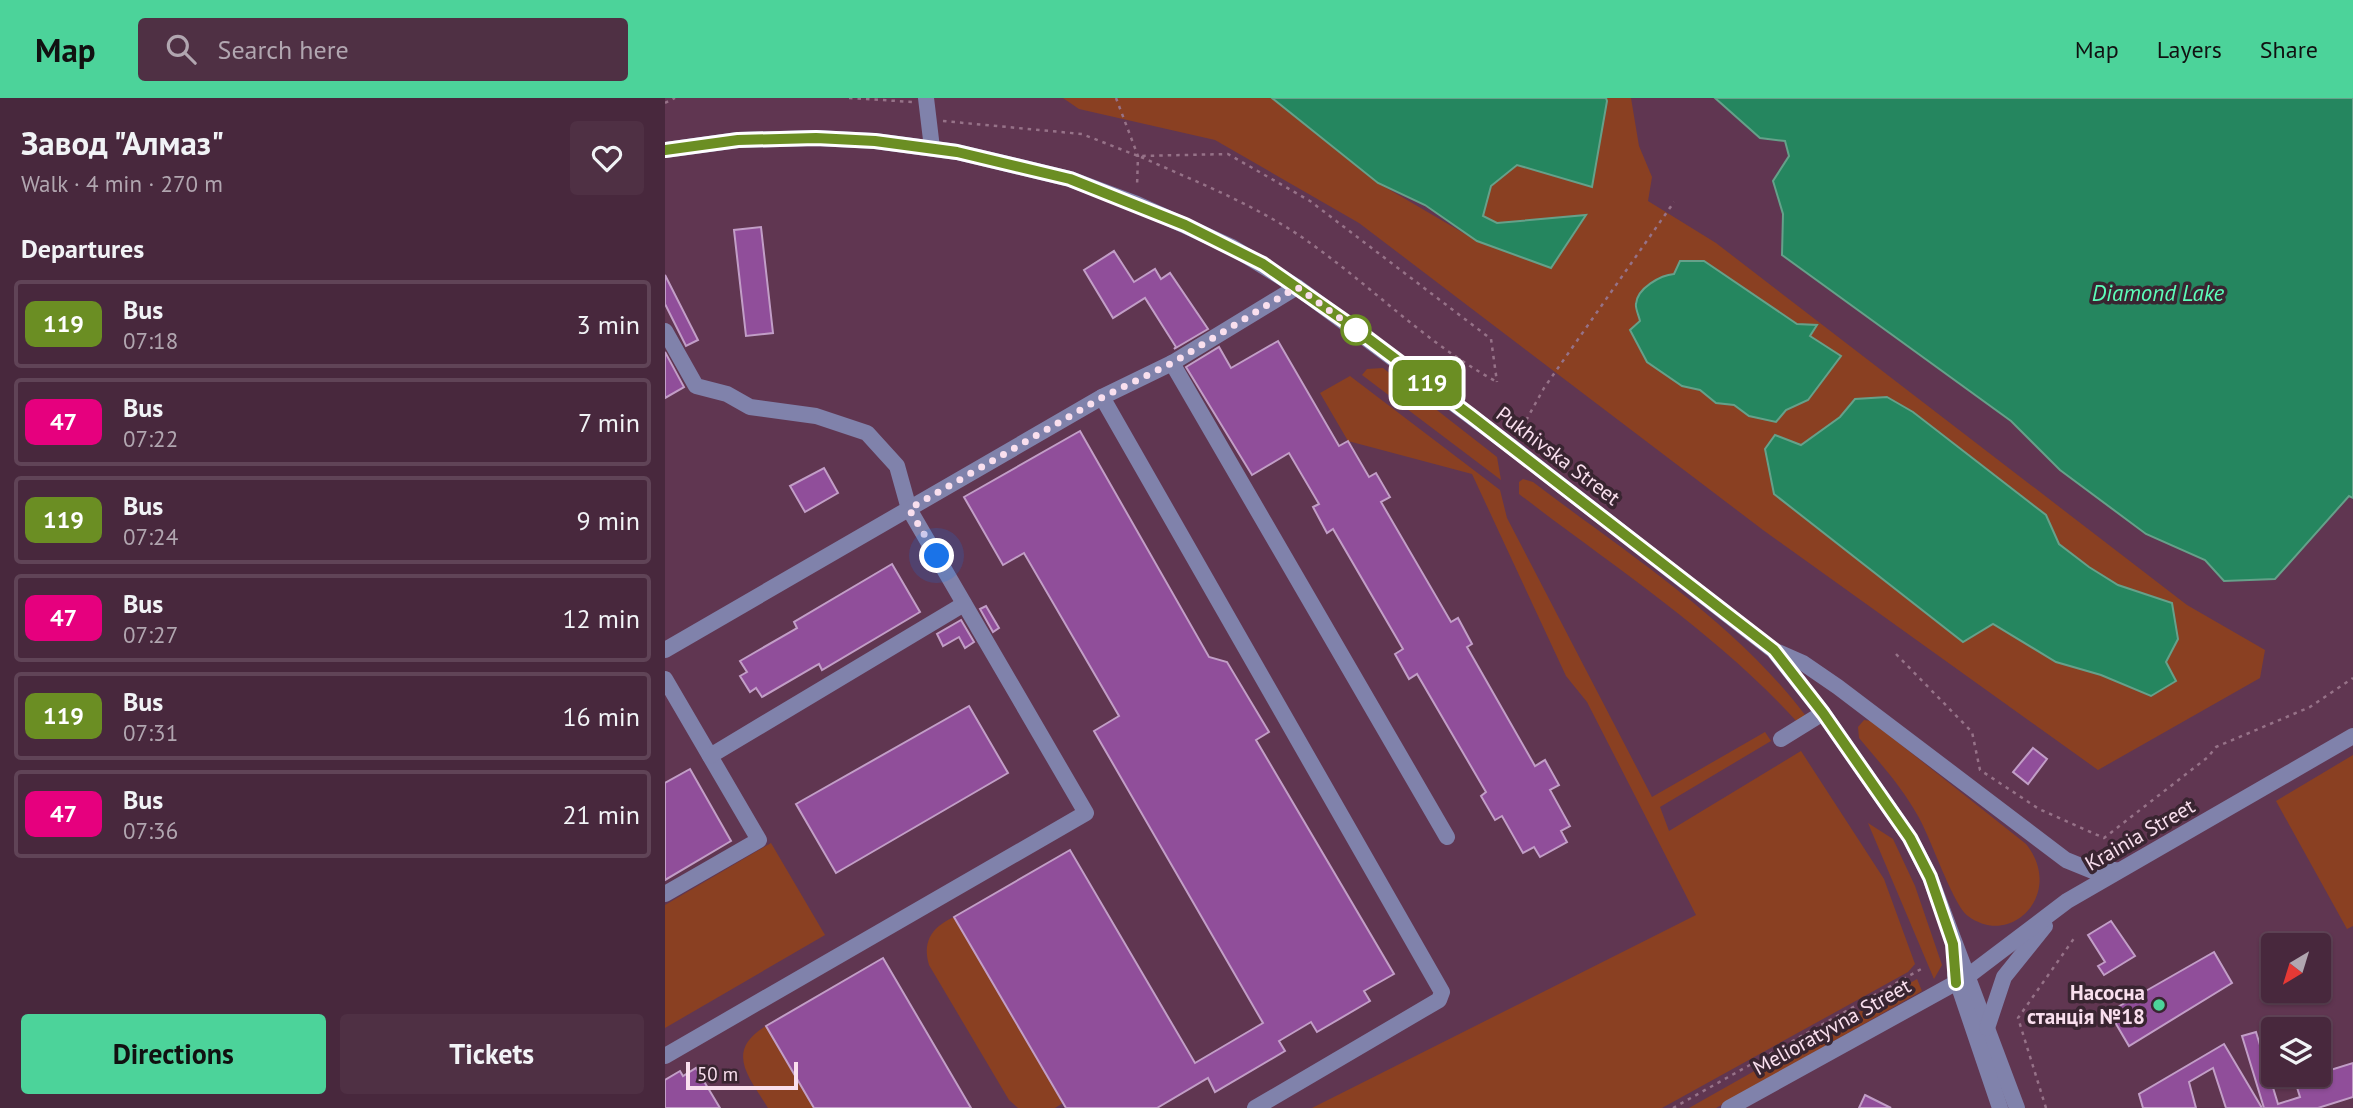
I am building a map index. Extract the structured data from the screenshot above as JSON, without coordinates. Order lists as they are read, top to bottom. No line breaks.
{"streets":{"street":["Pukhivska Street","Krainia Street","Melioratyvna Street"]},"crossings":[["Pukhivska Street","Krainia Street"],["Pukhivska Street","Melioratyvna Street"],["Krainia Street","Melioratyvna Street"]],"water":["Diamond Lake"],"places":["Насосна станція №18"],"lines":["bus line 119"],"scale_bar":"50 m","north":"bottom left","page":{"header":"Map","search":"Search here","nav":["Map","Layers","Share"],"heading":[["Завод \"Алмаз\"","Walk · 4 min · 270 m"],"Departures"],"on_map":"119","list":[{"mark":"119","name":"Bus","note":"07:18","value":"3 min"},{"mark":"47","name":"Bus","note":"07:22","value":"7 min"},{"mark":"119","name":"Bus","note":"07:24","value":"9 min"},{"mark":"47","name":"Bus","note":"07:27","value":"12 min"},{"mark":"119","name":"Bus","note":"07:31","value":"16 min"},{"mark":"47","name":"Bus","note":"07:36","value":"21 min"}],"buttons":["Directions","Tickets"],"scale":"50 m"}}
